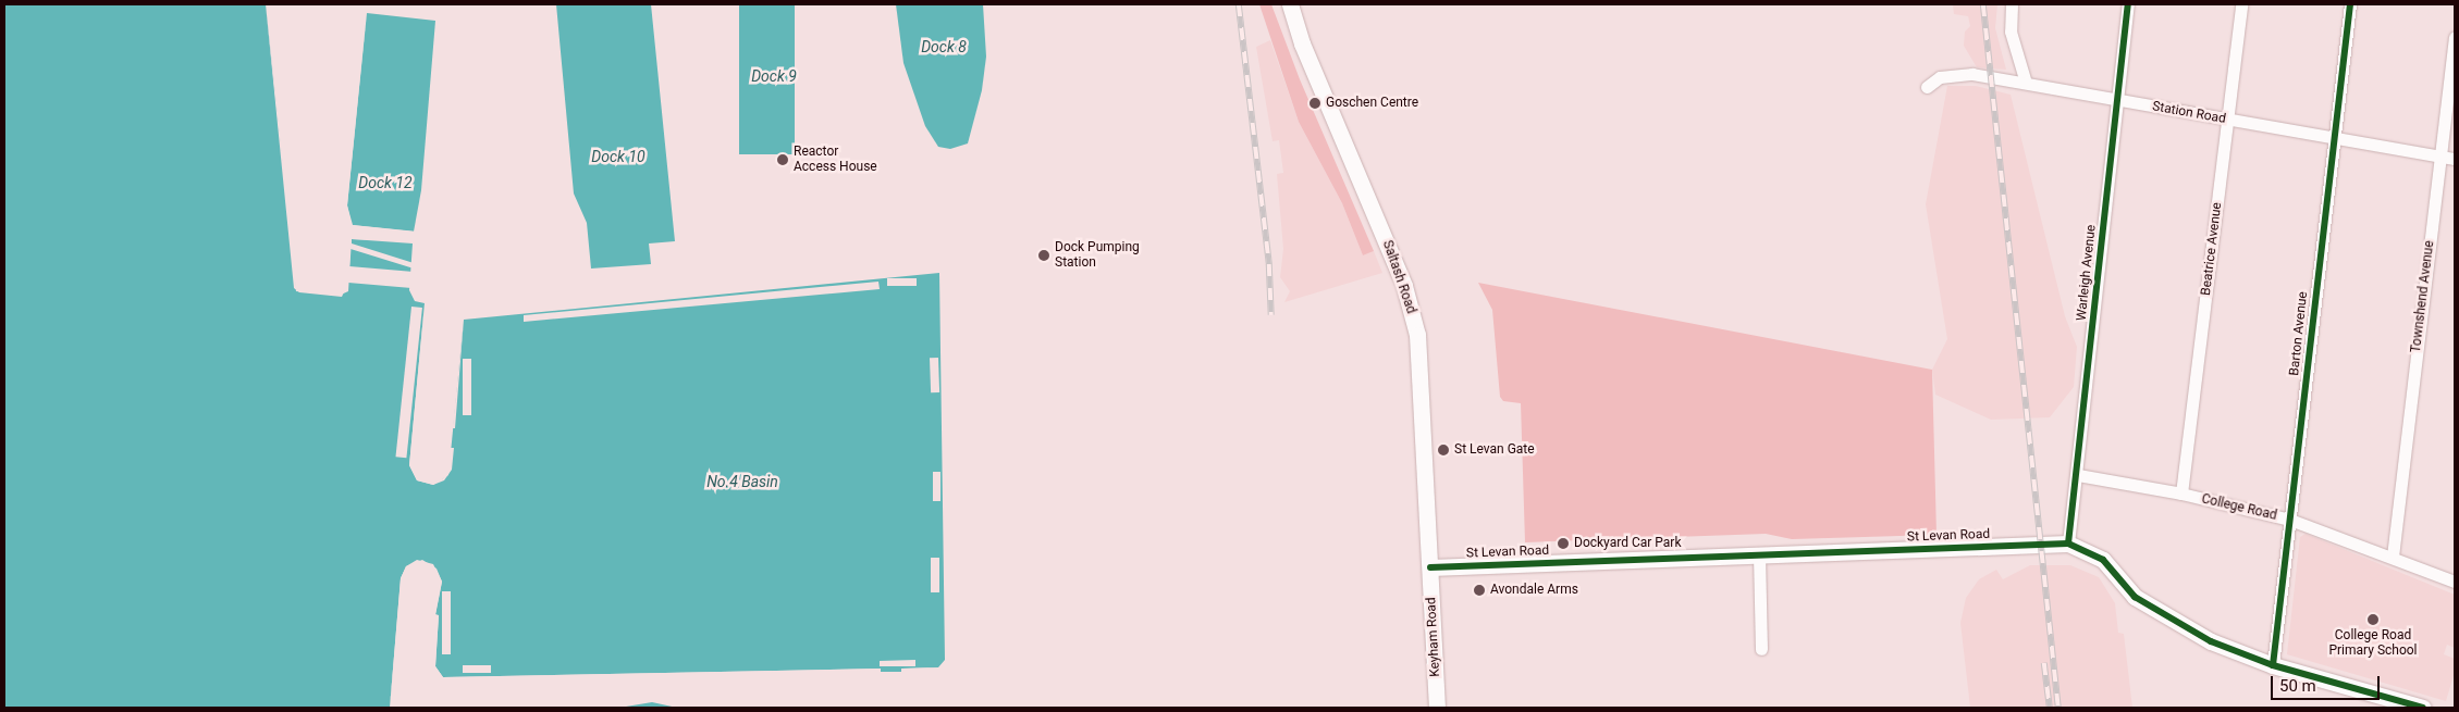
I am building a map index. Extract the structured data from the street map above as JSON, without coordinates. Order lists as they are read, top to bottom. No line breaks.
{"streets":{"street":["Station Road","Beatrice Avenue","Warleigh Avenue","Saltash Road","Townshend Avenue","Barton Avenue","College Road","St Levan Road","Keyham Road"]},"crossings":[["Station Road","Beatrice Avenue"],["Station Road","Warleigh Avenue"],["Station Road","Townshend Avenue"],["Station Road","Barton Avenue"],["Beatrice Avenue","College Road"],["Warleigh Avenue","College Road"],["Warleigh Avenue","St Levan Road"],["Saltash Road","St Levan Road"],["Saltash Road","Keyham Road"],["Townshend Avenue","College Road"],["Barton Avenue","College Road"],["Barton Avenue","St Levan Road"],["St Levan Road","Keyham Road"]],"water":["Dock 8","Dock 9","Dock 10","Dock 12","No.4 Basin"],"places":["Goschen Centre","Reactor Access House","Dock Pumping Station","St Levan Gate","Dockyard Car Park","Avondale Arms","College Road Primary School"],"scale_bar":"50 m"}
